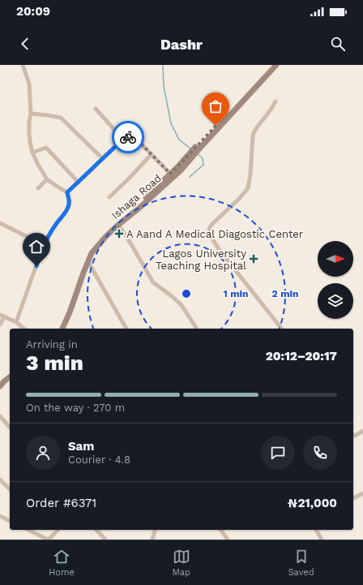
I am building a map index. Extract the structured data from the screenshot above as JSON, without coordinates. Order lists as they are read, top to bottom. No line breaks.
{"streets":{"main road":["Ishaga Road"]},"places":{"health":["A Aand A Medical Diagostic Center","Lagos University Teaching Hospital"]},"north":"right","page":{"status":"20:09","header":"Dashr","heading":["3 min","Arriving in","20:12–20:17"],"panel":["Sam","Courier · 4.8","Order #6371","₦21,000"],"bar":"On the way · 270 m","tabs":["Home","Map","Saved"]},"rings":["1 min","2 min"]}
